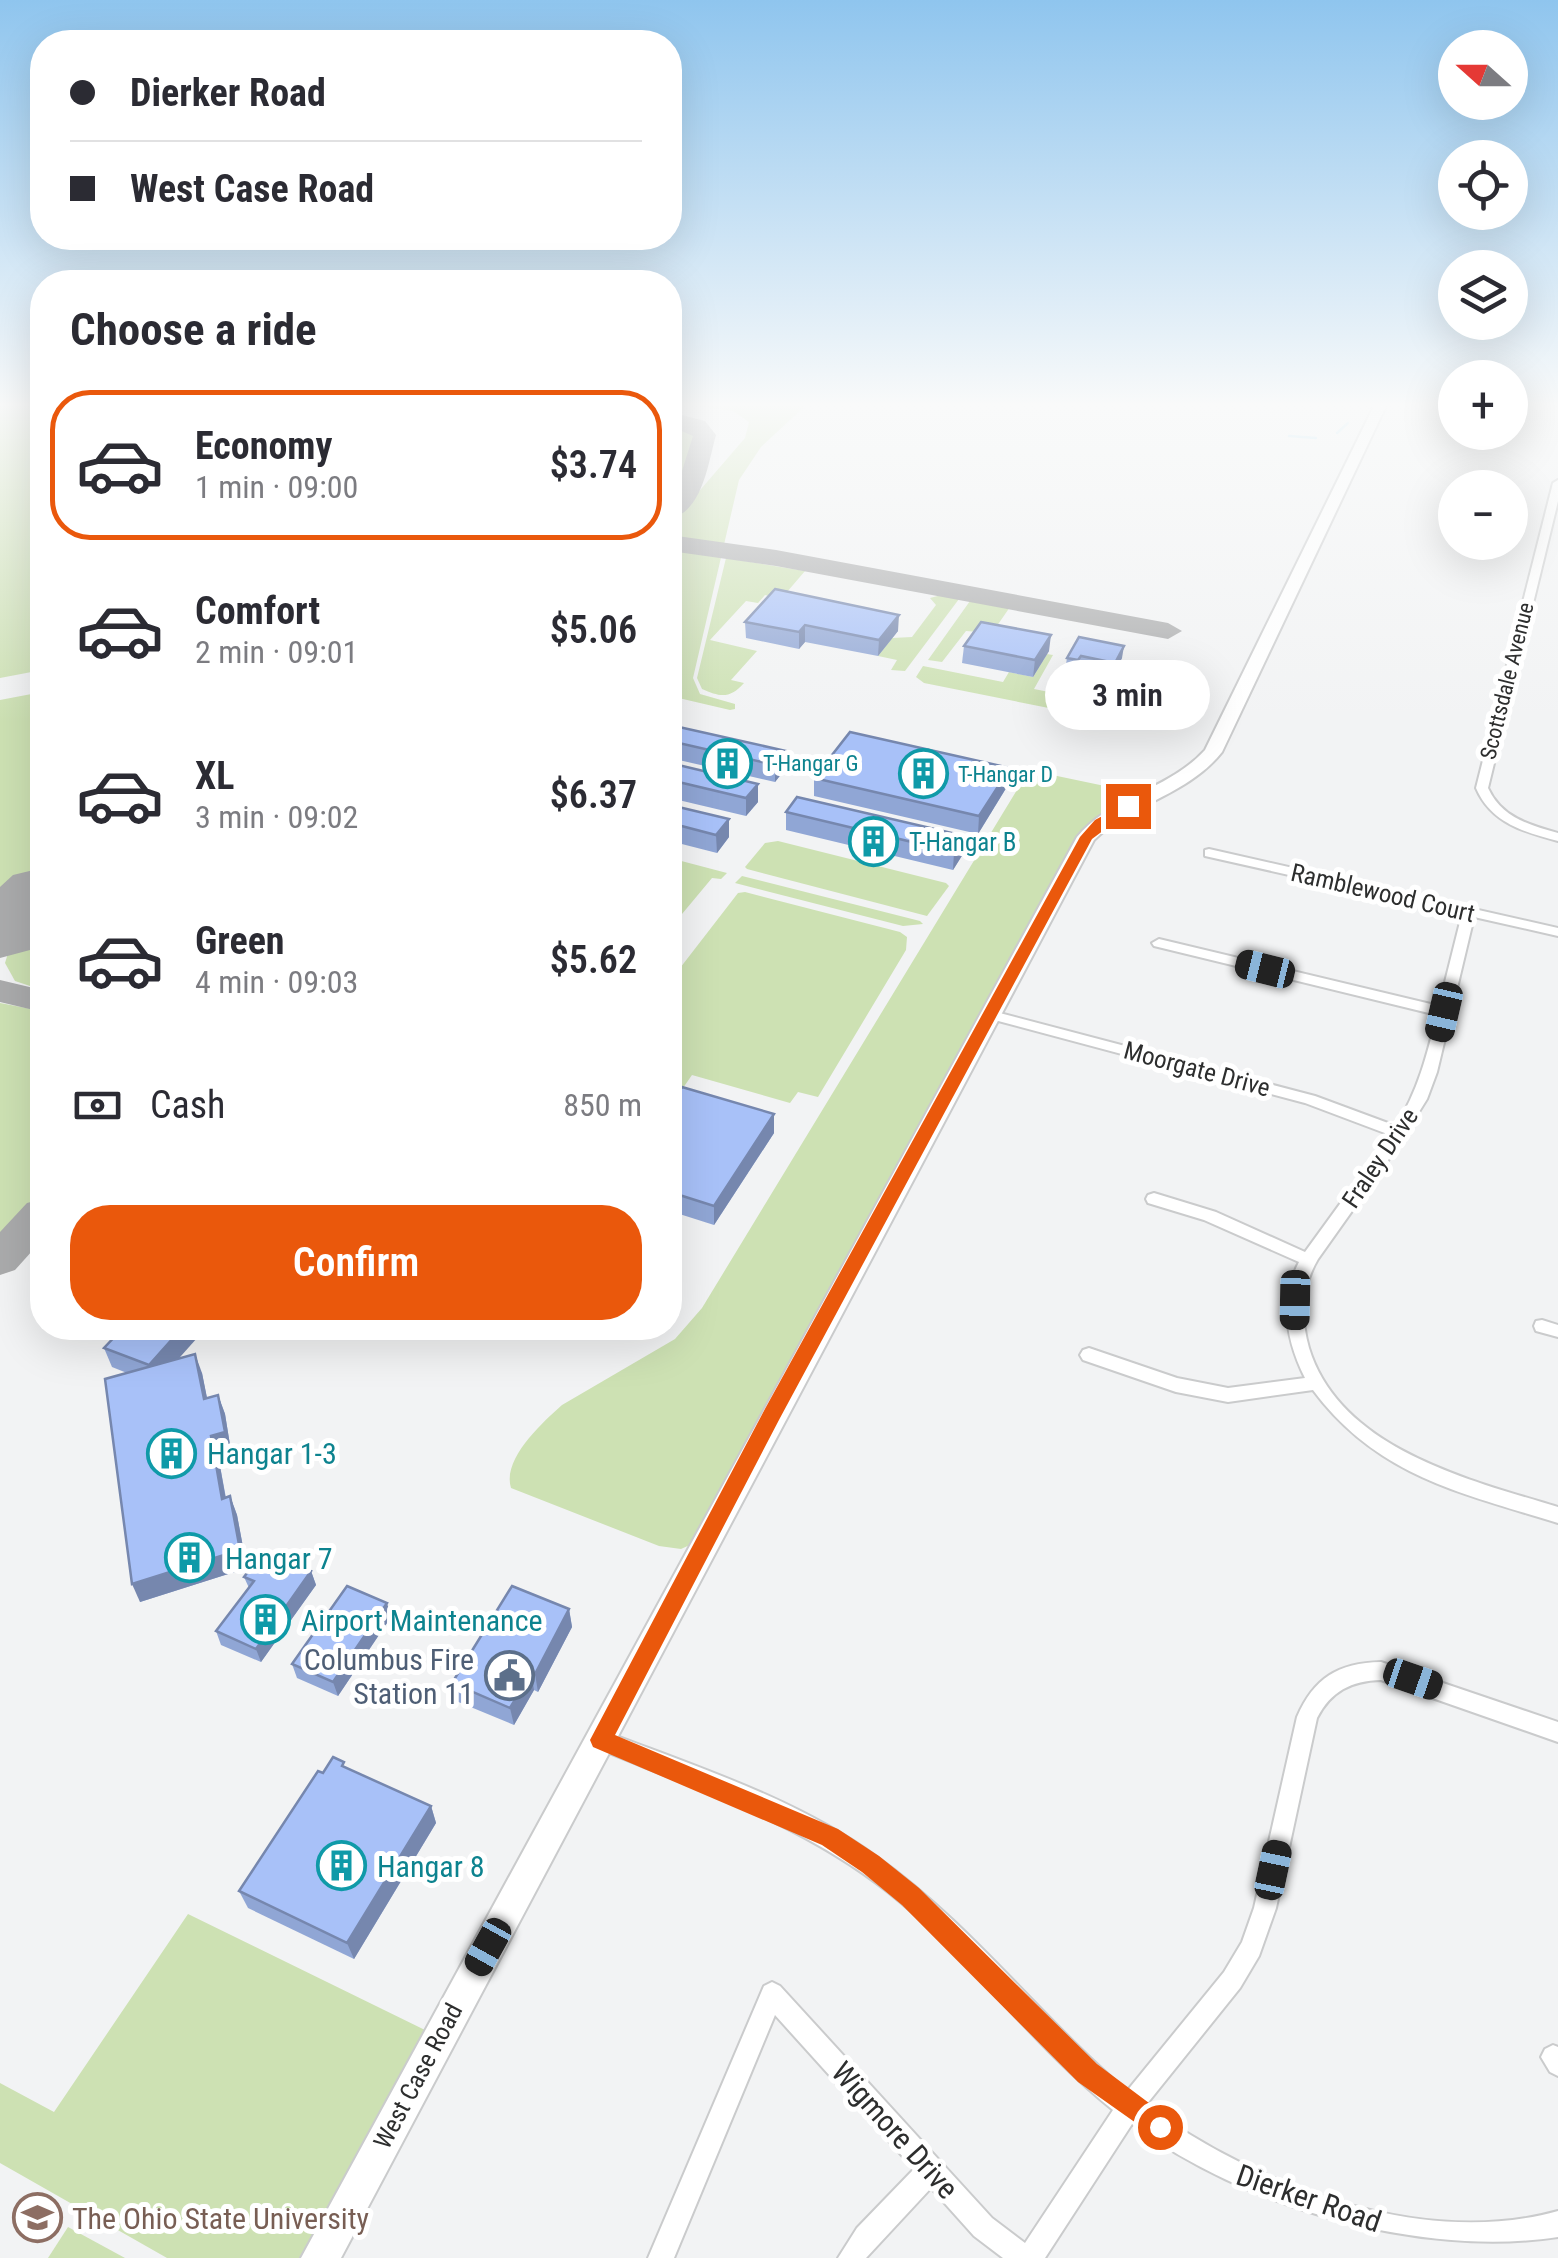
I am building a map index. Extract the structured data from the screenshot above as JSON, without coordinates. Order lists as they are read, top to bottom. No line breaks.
{"streets":{"main road":["West Case Road"],"street":["Scottsdale Avenue","Ramblewood Court","Moorgate Drive","Fraley Drive","Wigmore Drive","Dierker Road"]},"crossings":[["Ramblewood Court","Fraley Drive"],["Moorgate Drive","Fraley Drive"],["Moorgate Drive","West Case Road"],["West Case Road","Dierker Road"]],"places":{"building":["T-Hangar G","T-Hangar D","T-Hangar B","Hangar 1-3","Hangar 7","Airport Maintenance","Hangar 8"],"public building":["Columbus Fire Station 11"],"school or university":["The Ohio State University"]},"north":"left","page":{"map_buttons":["+","−"],"banner":["Dierker Road","West Case Road"],"heading":"Choose a ride","list":[{"name":"Economy","note":"1 min · 09:00","value":"$3.74"},{"name":"Comfort","note":"2 min · 09:01","value":"$5.06"},{"name":"XL","note":"3 min · 09:02","value":"$6.37"},{"name":"Green","note":"4 min · 09:03","value":"$5.62"}],"bubble":"3 min","pay":["Cash","850 m"],"buttons":"Confirm"}}
